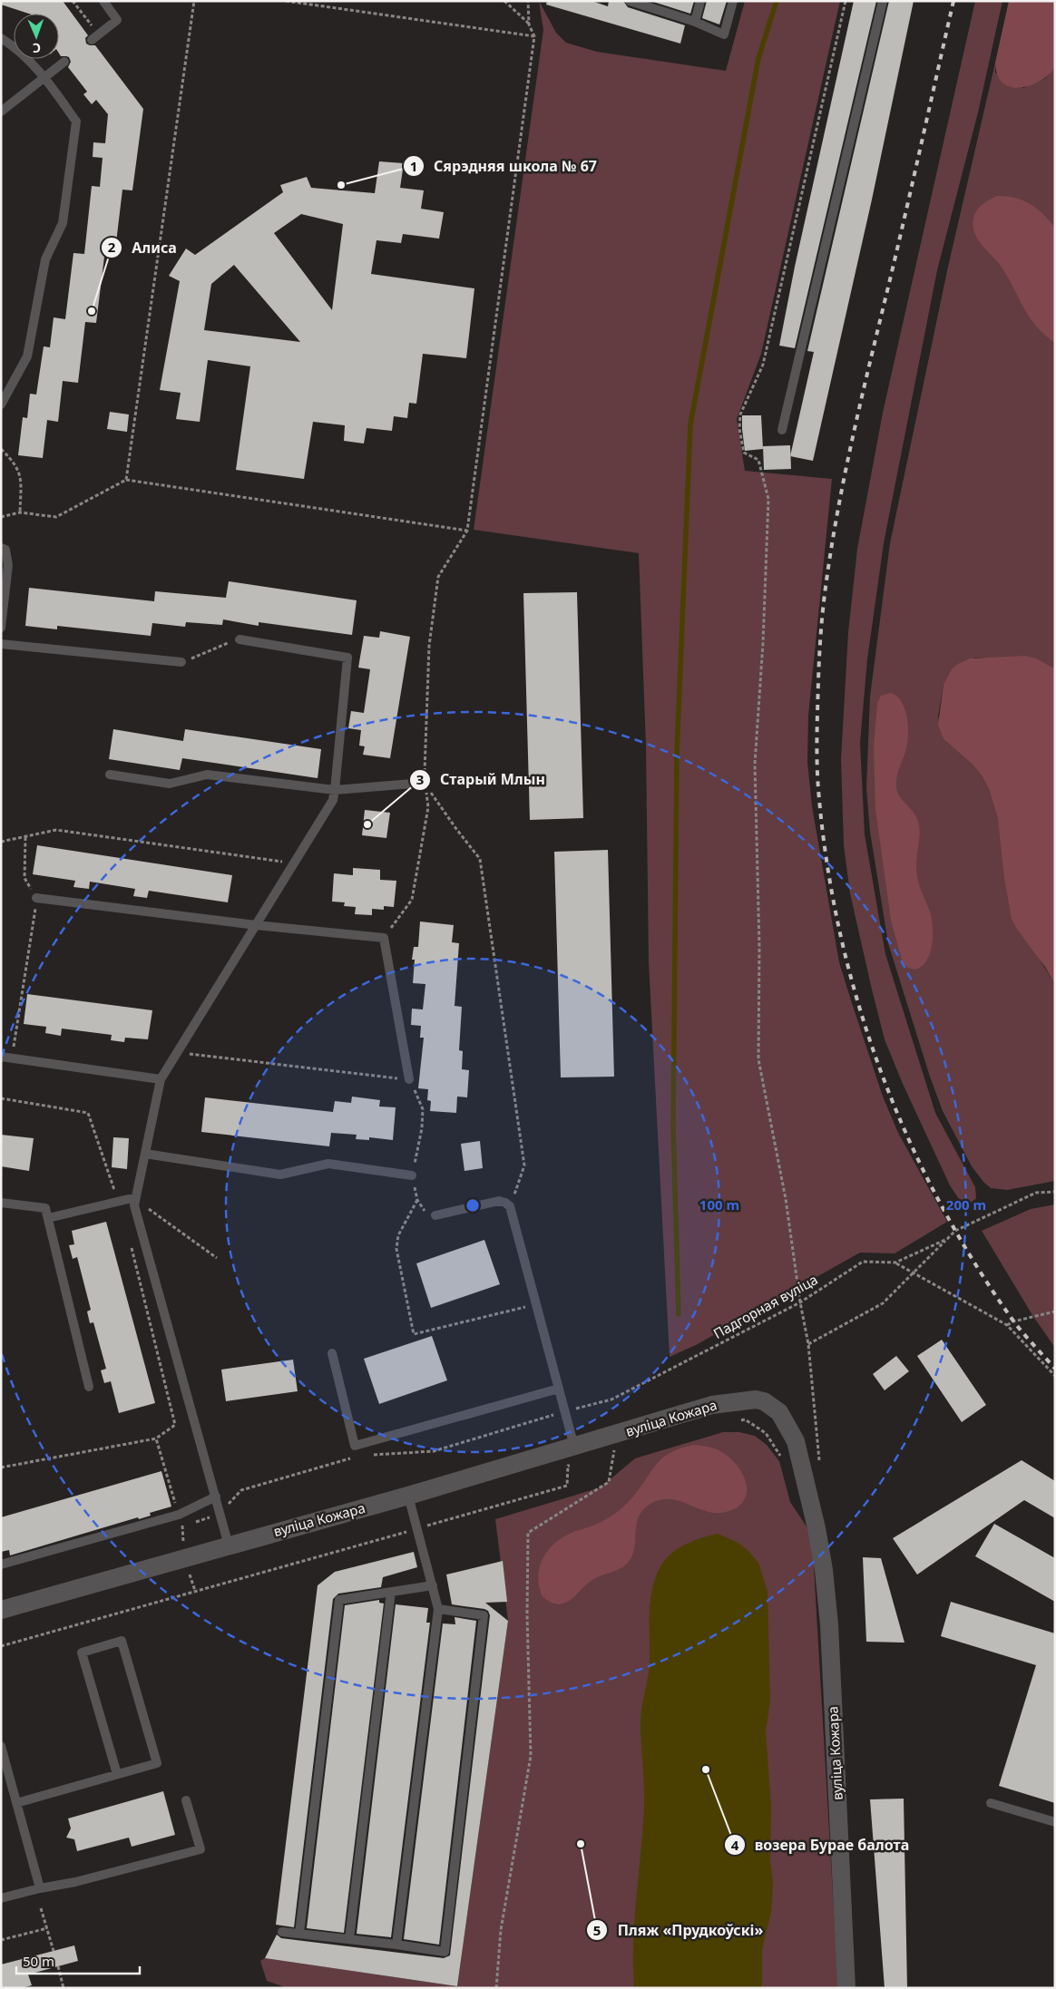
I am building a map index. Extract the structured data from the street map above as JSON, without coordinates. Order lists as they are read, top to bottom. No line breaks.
{"streets":{"street":["вуліца Кожара"],"path":["Падгорная вуліца"]},"places":["Сярэдняя школа № 67","Алиса","Старый Млын","возера Бурае балота","Пляж «Прудкоўскі»"],"scale_bar":"50 m","north":"bottom","rings":["100 m","200 m"]}
